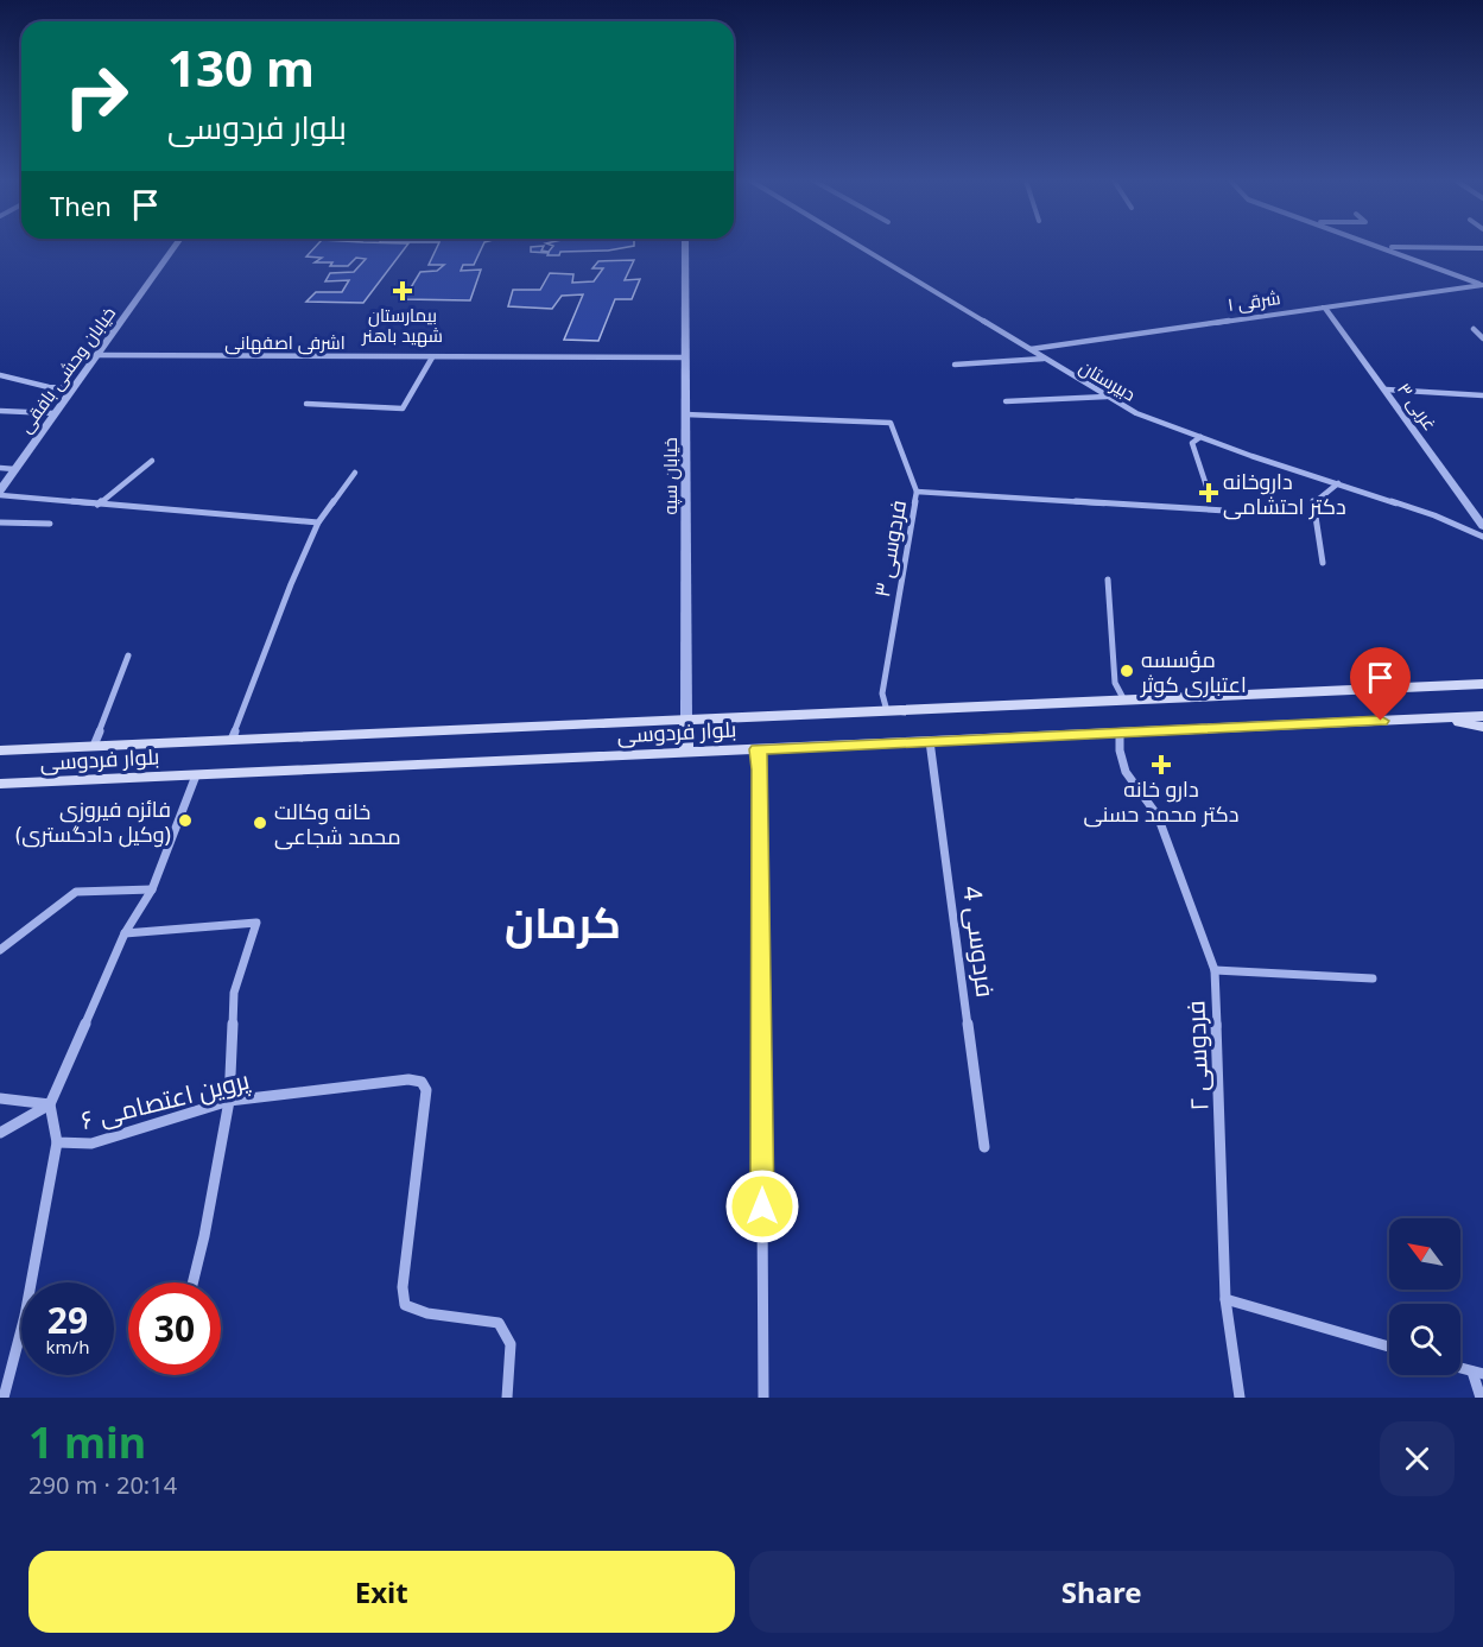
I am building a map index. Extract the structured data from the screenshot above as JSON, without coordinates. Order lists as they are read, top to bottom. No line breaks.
{"streets":{"main road":["بلوار فردوسی"],"street":["شرقی ۱","اشرفی اصفهانی","خیابان وحشی بافقی","دبیرستان","۳ غربی","خیابان سپه","فردوسی ۳","فردوسی 4","فردوسی ۲","پروین اعتصامی ۶"]},"crossings":[["شرقی ۱","دبیرستان"],["شرقی ۱","۳ غربی"],["اشرفی اصفهانی","خیابان وحشی بافقی"],["اشرفی اصفهانی","خیابان سپه"],["خیابان سپه","بلوار فردوسی"],["فردوسی ۳","بلوار فردوسی"],["بلوار فردوسی","فردوسی 4"],["بلوار فردوسی","فردوسی ۲"]],"districts":["کرمان"],"places":{"health":["بیمارستان شهید باهنر","داروخانه دکتر احتشامی","دارو خانه دکتر محمد حسنی"],"other":["مؤسسه اعتباری کوثر","فائزه فیروزی (وکیل دادگستری)","خانه وکالت محمد شجاعی"]},"north":"top left","page":{"turn":["130 m","بلوار فردوسی"],"then":"Then","speed":"29 km/h","limit":"30","heading":["1 min","290 m · 20:14"],"buttons":["Exit","Share"]}}
